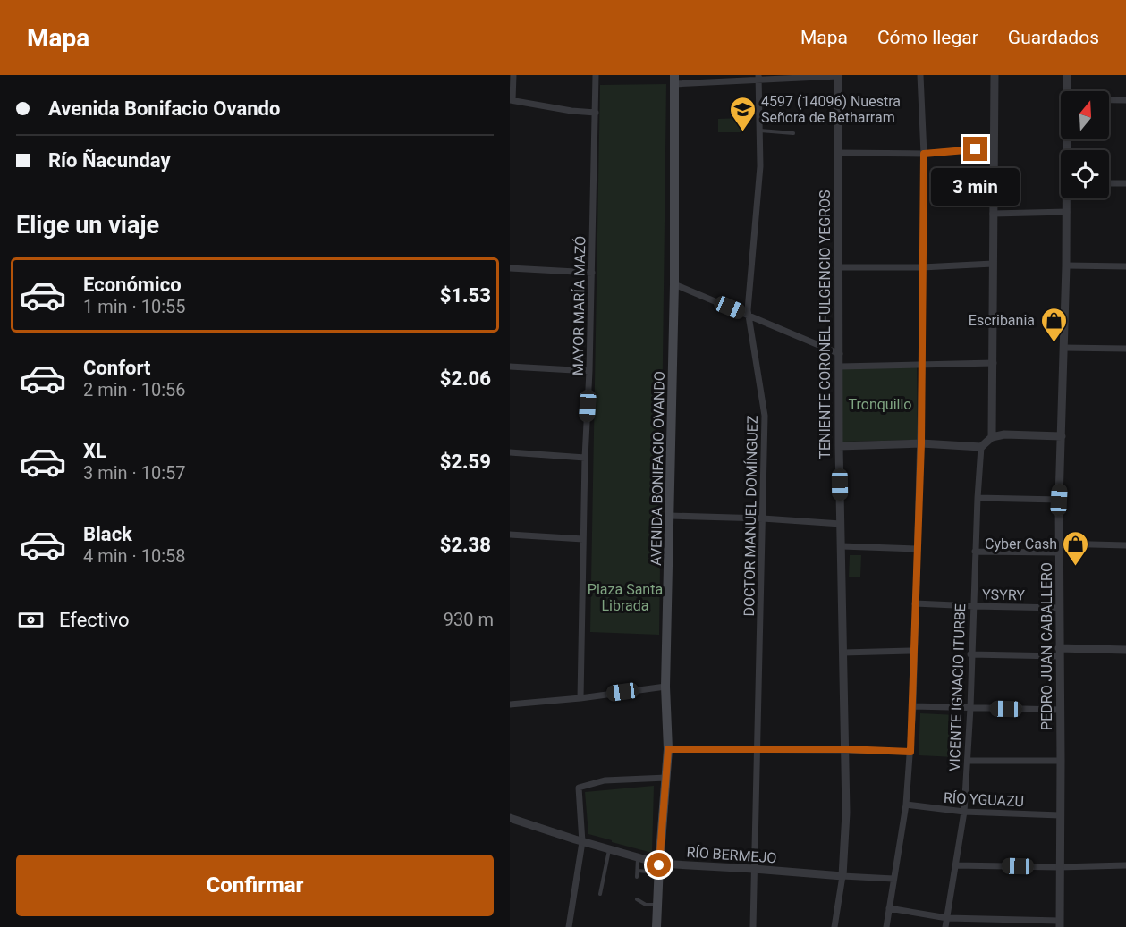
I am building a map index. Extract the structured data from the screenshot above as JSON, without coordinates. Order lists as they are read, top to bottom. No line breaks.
{"streets":{"main road":["AVENIDA BONIFACIO OVANDO"],"street":["MAYOR MARÍA MAZÓ","TENIENTE CORONEL FULGENCIO YEGROS","DOCTOR MANUEL DOMÍNGUEZ","YSYRY","PEDRO JUAN CABALLERO","VICENTE IGNACIO ITURBE","RÍO YGUAZU","RÍO BERMEJO"]},"crossings":[["TENIENTE CORONEL FULGENCIO YEGROS","RÍO BERMEJO"],["AVENIDA BONIFACIO OVANDO","RÍO BERMEJO"],["DOCTOR MANUEL DOMÍNGUEZ","RÍO BERMEJO"],["YSYRY","PEDRO JUAN CABALLERO"],["YSYRY","VICENTE IGNACIO ITURBE"],["PEDRO JUAN CABALLERO","RÍO YGUAZU"],["VICENTE IGNACIO ITURBE","RÍO YGUAZU"]],"parks":["Tronquillo","Plaza Santa Librada"],"places":{"school or university":["4597 (14096) Nuestra Señora de Betharram"],"shop":["Escribania","Cyber Cash"]},"north":"top","page":{"header":"Mapa","nav":["Mapa","Cómo llegar","Guardados"],"banner":["Avenida Bonifacio Ovando","Río Ñacunday"],"bubble":"3 min","heading":"Elige un viaje","list":[{"name":"Económico","note":"1 min · 10:55","value":"$1.53"},{"name":"Confort","note":"2 min · 10:56","value":"$2.06"},{"name":"XL","note":"3 min · 10:57","value":"$2.59"},{"name":"Black","note":"4 min · 10:58","value":"$2.38"}],"pay":["Efectivo","930 m"],"buttons":"Confirmar"}}
